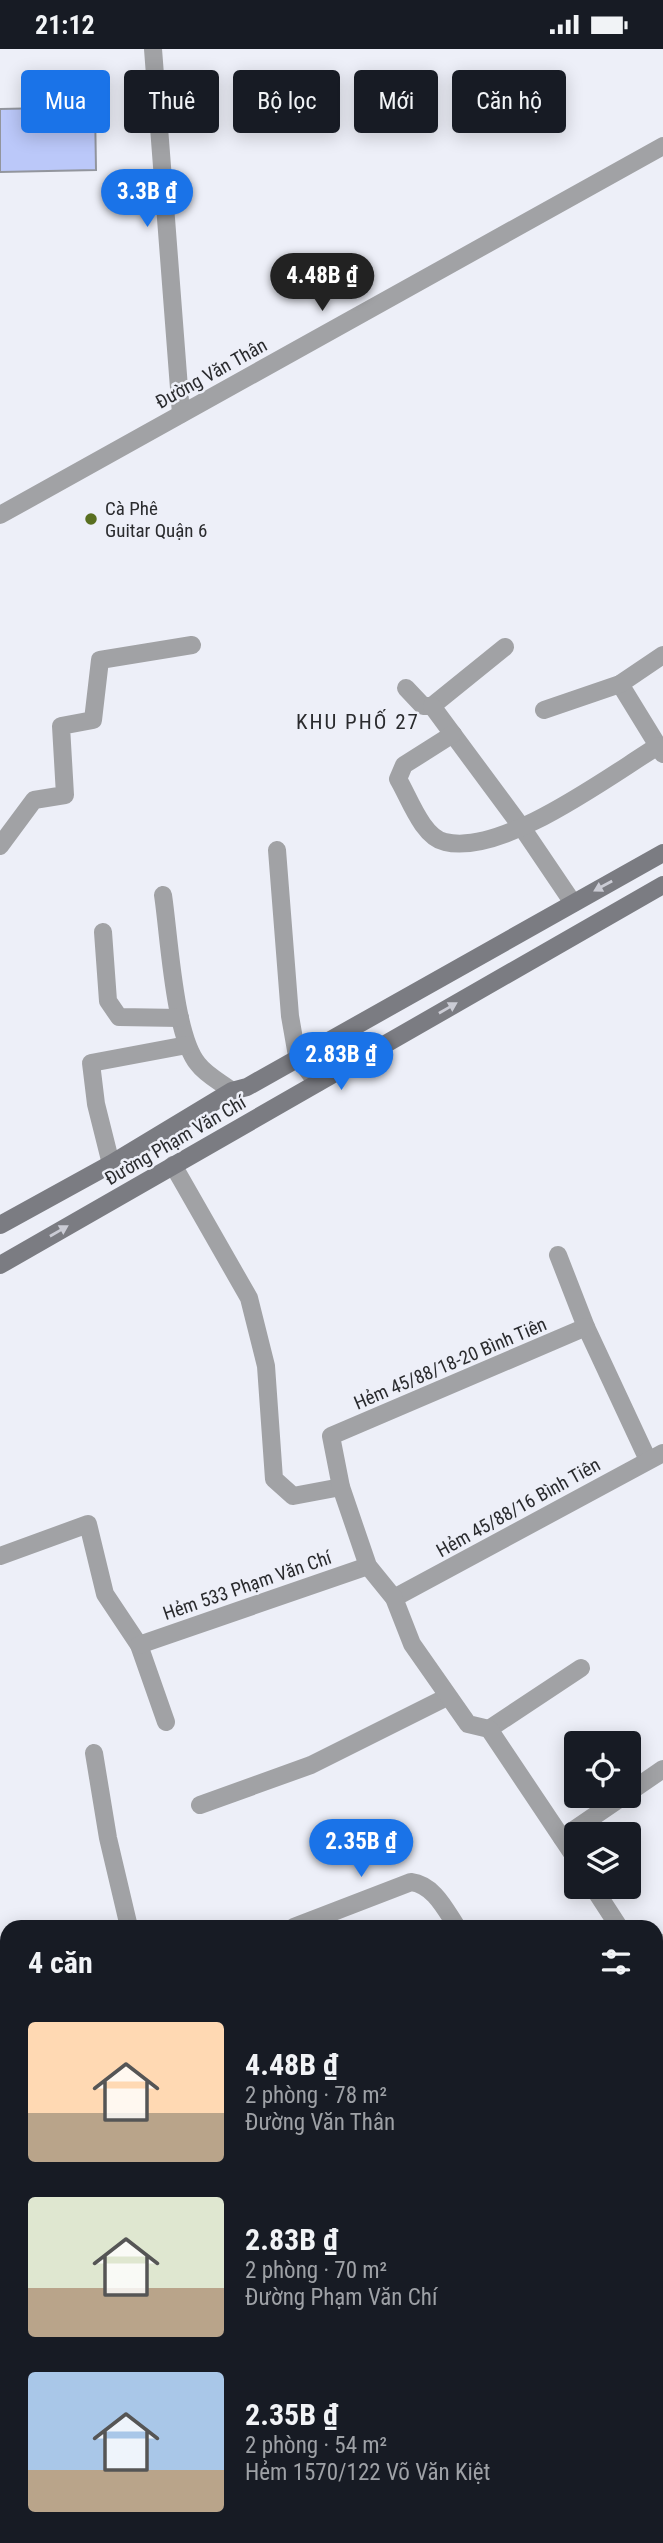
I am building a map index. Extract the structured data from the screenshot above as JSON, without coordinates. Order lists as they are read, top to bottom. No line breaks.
{"streets":{"main road":["Đường Phạm Văn Chí"],"street":["Đường Văn Thân","Hẻm 45/88/18-20 Bình Tiên","Hẻm 45/88/16 Bình Tiên","Hẻm 533 Phạm Văn Chí"]},"districts":["KHU PHỐ 27"],"places":["Cà Phê Guitar Quận 6"],"page":{"status":"21:12","chip":["Mua","Thuê","Bộ lọc","Mới","Căn hộ"],"price":["3.3B ₫","4.48B ₫","2.83B ₫","2.35B ₫"],"heading":"4 căn","list":[{"name":"4.48B ₫","note":"2 phòng · 78 m² · Đường Văn Thân"},{"name":"2.83B ₫","note":"2 phòng · 70 m² · Đường Phạm Văn Chí"},{"name":"2.35B ₫","note":"2 phòng · 54 m² · Hẻm 1570/122 Võ Văn Kiệt"}]}}
